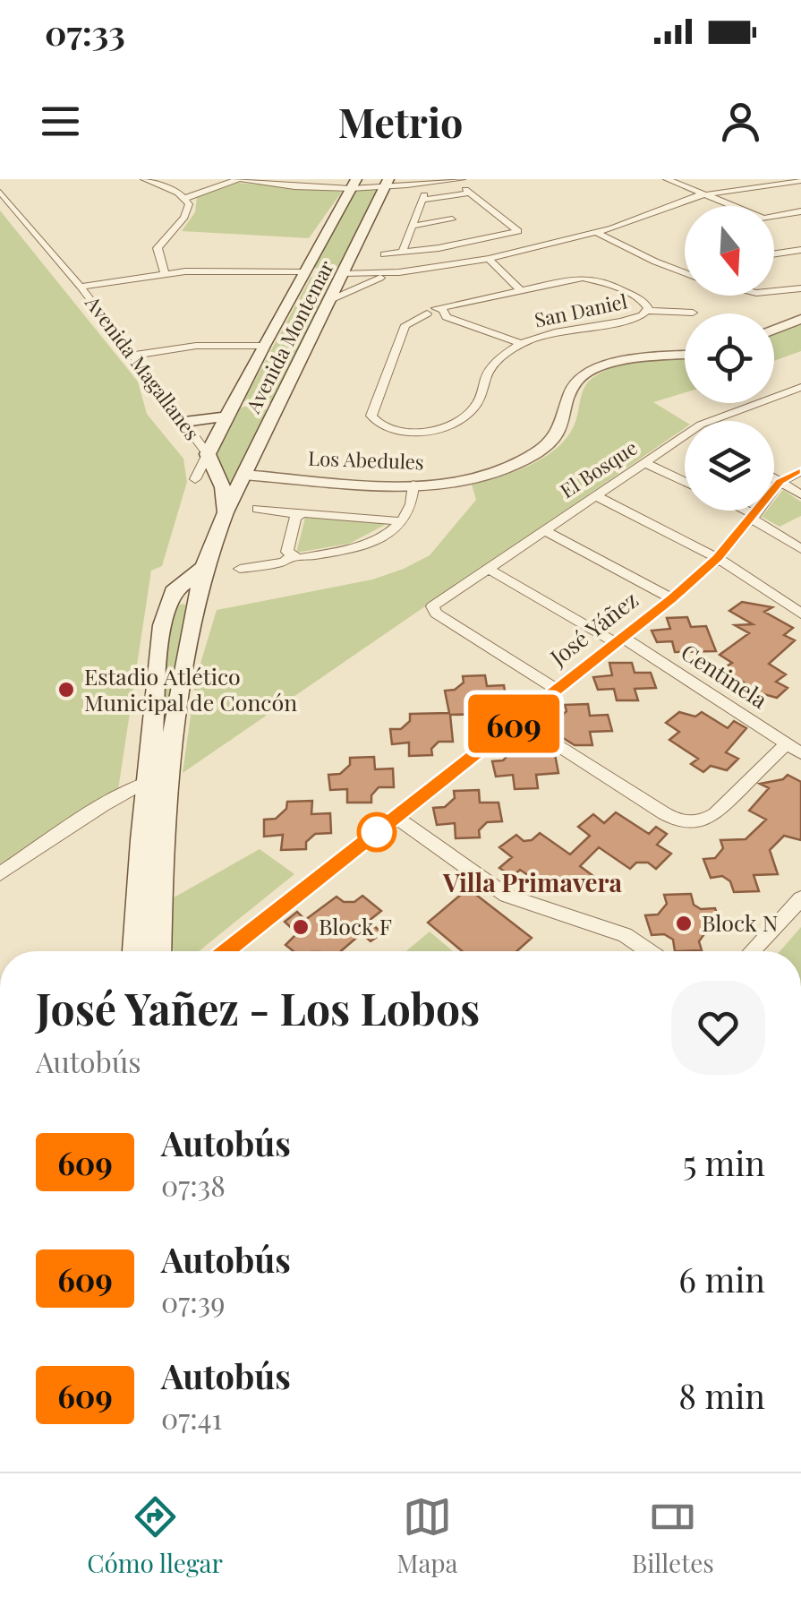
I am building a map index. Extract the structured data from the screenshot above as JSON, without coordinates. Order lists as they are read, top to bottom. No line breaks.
{"streets":{"main road":["Avenida Montemar","Avenida Magallanes"],"street":["San Daniel","Los Abedules","El Bosque","José Yáñez","Centinela"]},"crossings":[["Avenida Montemar","Avenida Magallanes"],["Avenida Montemar","Los Abedules"],["El Bosque","José Yáñez"],["El Bosque","Centinela"],["José Yáñez","Centinela"]],"districts":["Villa Primavera"],"places":["Estadio Atlético Municipal de Concón","Block N","Block F"],"lines":["bus line 609"],"north":"bottom","page":{"status":"07:33","header":"Metrio","on_map":"609","heading":["José Yañez - Los Lobos","Autobús"],"list":[{"mark":"609","name":"Autobús","note":"07:38","value":"5 min"},{"mark":"609","name":"Autobús","note":"07:39","value":"6 min"},{"mark":"609","name":"Autobús","note":"07:41","value":"8 min"}],"tabs":["Cómo llegar","Mapa","Billetes"]}}
